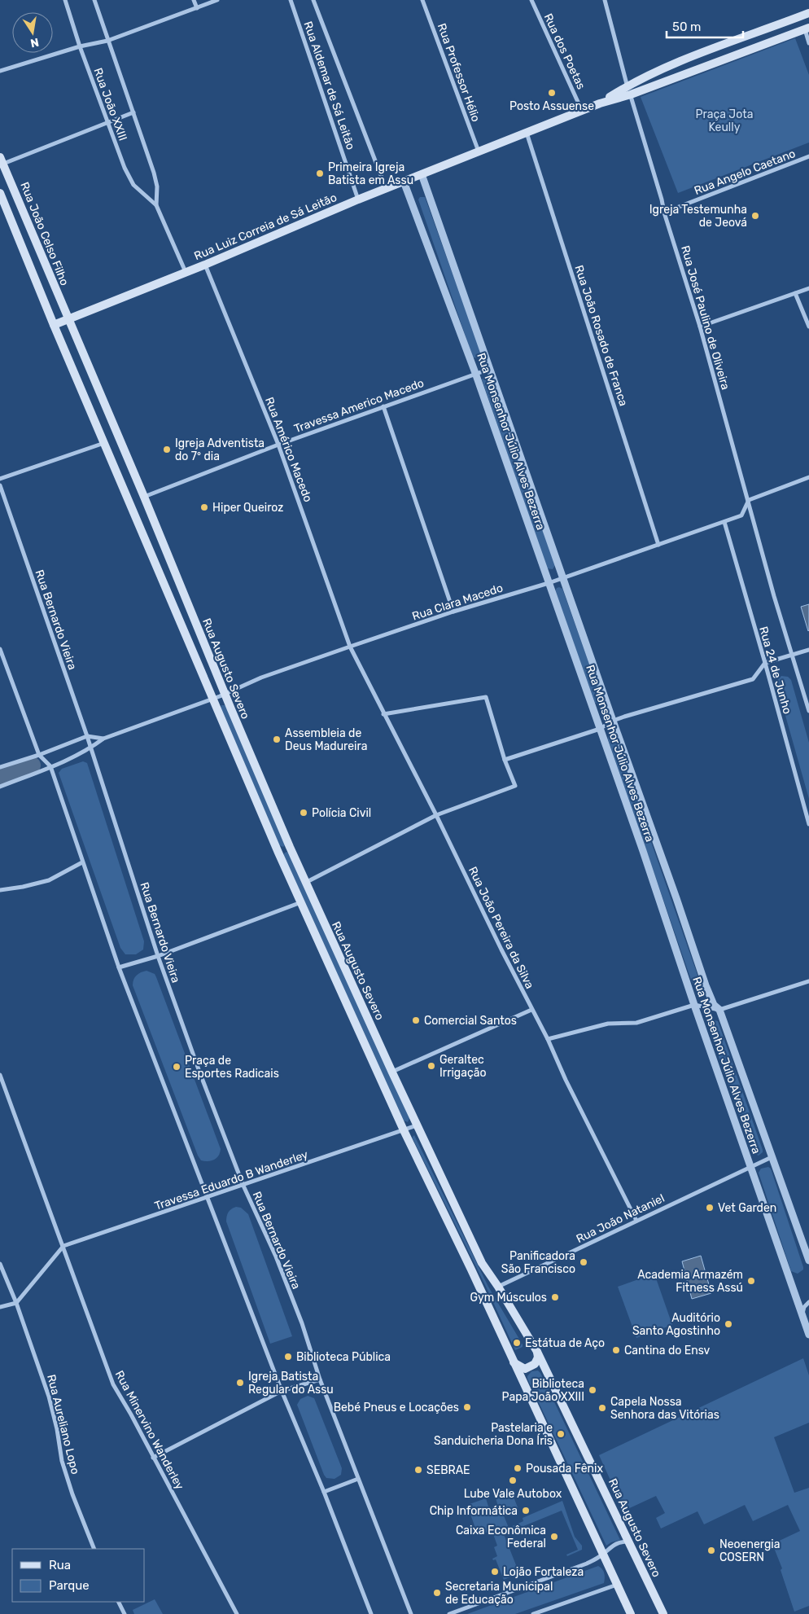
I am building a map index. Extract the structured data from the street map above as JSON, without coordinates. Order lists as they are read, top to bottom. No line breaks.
{"streets":{"main road":["Rua Luiz Correia de Sá Leitão","Rua João Celso Filho","Rua Augusto Severo"],"street":["Rua dos Poetas","Rua Professor Hélio","Rua Aldemar de Sá Leitão","Rua João XXIII","Rua Angelo Caetano","Rua José Paulino de Oliveira","Rua João Rosado de Franca","Travessa Americo Macedo","Rua Monsenhor Júlio Alves Bezerra","Rua Américo Macedo","Rua Clara Macedo","Rua Bernardo Vieira","Rua 24 de Junho","Rua João Pereira da Silva","Travessa Eduardo B Wanderley","Rua João Nataniel","Rua Aureliano Lopo","Rua Minervino Wanderley"]},"crossings":[["Rua dos Poetas","Rua Luiz Correia de Sá Leitão"],["Rua Professor Hélio","Rua Luiz Correia de Sá Leitão"],["Rua Aldemar de Sá Leitão","Rua Luiz Correia de Sá Leitão"],["Rua João XXIII","Rua Luiz Correia de Sá Leitão"],["Rua Angelo Caetano","Rua José Paulino de Oliveira"],["Rua Luiz Correia de Sá Leitão","Rua João Celso Filho"],["Rua Luiz Correia de Sá Leitão","Rua José Paulino de Oliveira"],["Rua Luiz Correia de Sá Leitão","Rua João Rosado de Franca"],["Rua Luiz Correia de Sá Leitão","Rua Monsenhor Júlio Alves Bezerra"],["Rua Luiz Correia de Sá Leitão","Rua Américo Macedo"],["Rua Luiz Correia de Sá Leitão","Rua Augusto Severo"],["Rua João Celso Filho","Rua Augusto Severo"],["Rua José Paulino de Oliveira","Rua Clara Macedo"],["Rua José Paulino de Oliveira","Rua 24 de Junho"],["Rua João Rosado de Franca","Rua Clara Macedo"],["Travessa Americo Macedo","Rua Monsenhor Júlio Alves Bezerra"],["Travessa Americo Macedo","Rua Américo Macedo"],["Travessa Americo Macedo","Rua Augusto Severo"],["Rua Monsenhor Júlio Alves Bezerra","Rua Clara Macedo"],["Rua Monsenhor Júlio Alves Bezerra","Rua João Nataniel"],["Rua Américo Macedo","Rua Clara Macedo"],["Rua Américo Macedo","Rua João Pereira da Silva"],["Rua Clara Macedo","Rua Bernardo Vieira"],["Rua Clara Macedo","Rua Augusto Severo"],["Rua Clara Macedo","Rua 24 de Junho"],["Rua Clara Macedo","Rua João Pereira da Silva"],["Rua Bernardo Vieira","Travessa Eduardo B Wanderley"],["Rua Augusto Severo","Travessa Eduardo B Wanderley"],["Rua Augusto Severo","Rua João Nataniel"],["Rua João Pereira da Silva","Rua João Nataniel"],["Travessa Eduardo B Wanderley","Rua Minervino Wanderley"]],"parks":["Praça Jota Keully"],"places":["Posto Assuense","Primeira Igreja Batista em Assu","Igreja Testemunha de Jeová","Igreja Adventista do 7º dia","Hiper Queiroz","Assembleia de Deus Madureira","Polícia Civil","Comercial Santos","Geraltec Irrigação","Praça de Esportes Radicais","Vet Garden","Panificadora São Francisco","Academia Armazém Fitness Assú","Gym Músculos","Auditório Santo Agostinho","Estátua de Aço","Cantina do Ensv","Biblioteca Pública","Igreja Batista Regular do Assu","Biblioteca Papa João XXIII","Bebé Pneus e Locações","Capela Nossa Senhora das Vitórias","Pastelaria e Sanduicheria Dona Íris","Pousada Fênix","SEBRAE","Lube Vale Autobox","Chip Informática","Caixa Econômica Federal","Neoenergia COSERN","Lojão Fortaleza","Secretaria Municipal de Educação"],"legend":["Rua","Parque"],"scale_bar":"50 m","north":"bottom"}
